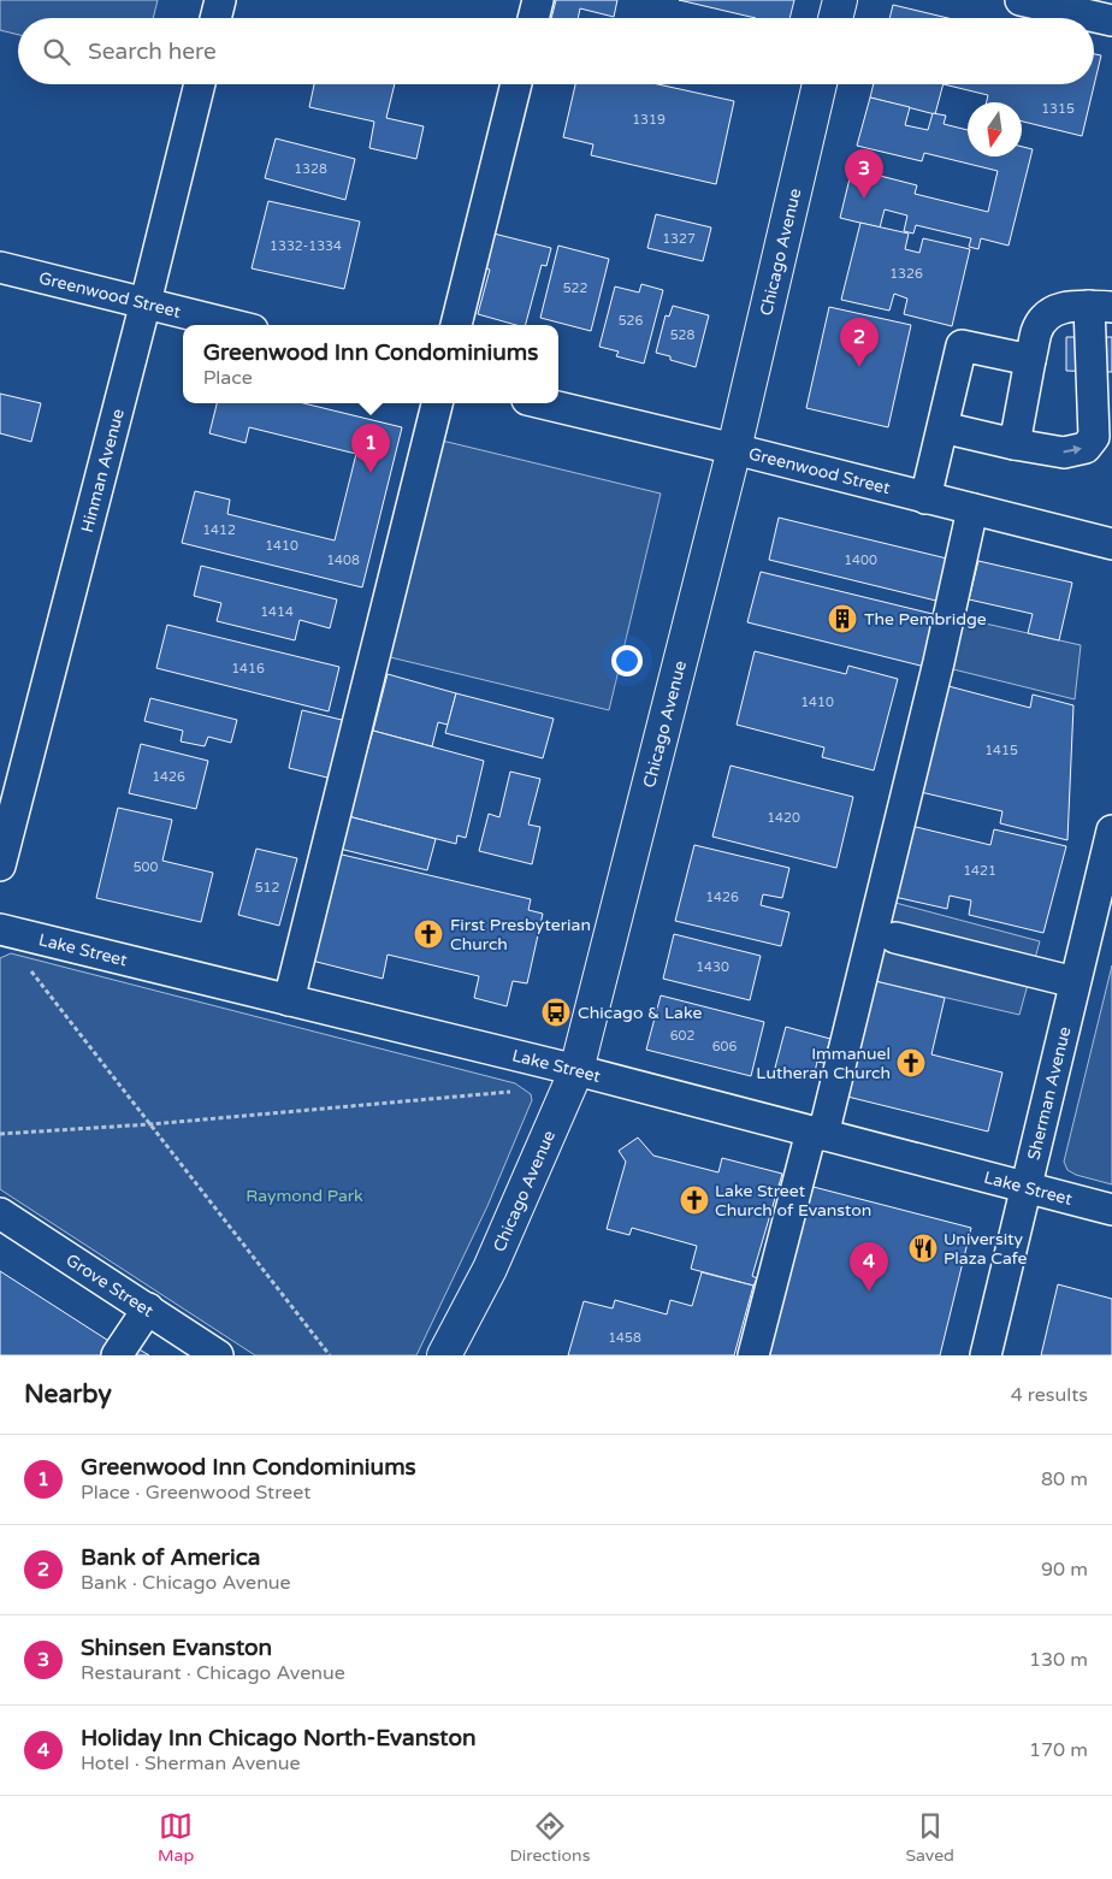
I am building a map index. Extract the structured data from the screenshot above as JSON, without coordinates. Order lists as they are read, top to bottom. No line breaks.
{"streets":{"main road":["Chicago Avenue"],"street":["Greenwood Street","Hinman Avenue","Lake Street","Sherman Avenue","Grove Street"]},"crossings":[["Chicago Avenue","Greenwood Street"],["Chicago Avenue","Lake Street"],["Greenwood Street","Hinman Avenue"],["Lake Street","Sherman Avenue"]],"parks":["Raymond Park"],"places":{"building":["The Pembridge"],"church":["First Presbyterian Church","Immanuel Lutheran Church","Lake Street Church of Evanston"],"bus stop":["Chicago & Lake"],"restaurant":["University Plaza Cafe"]},"house_numbers":["1315","1319","1328","1327","1332-1334","1326","522","526","528","1412","1410","1408","1400","1414","1416","1410","1415","1426","1420","500","1421","512","1426","1430","602","606","1458"],"north":"bottom","page":{"search":"Search here","pins":["3","2","1","4"],"popup":["Greenwood Inn Condominiums","Place"],"heading":["Nearby","4 results"],"list":[{"mark":"1","name":"Greenwood Inn Condominiums","note":"Place · Greenwood Street","value":"80 m"},{"mark":"2","name":"Bank of America","note":"Bank · Chicago Avenue","value":"90 m"},{"mark":"3","name":"Shinsen Evanston","note":"Restaurant · Chicago Avenue","value":"130 m"},{"mark":"4","name":"Holiday Inn Chicago North-Evanston","note":"Hotel · Sherman Avenue","value":"170 m"}],"nav":["Map","Directions","Saved"]}}
